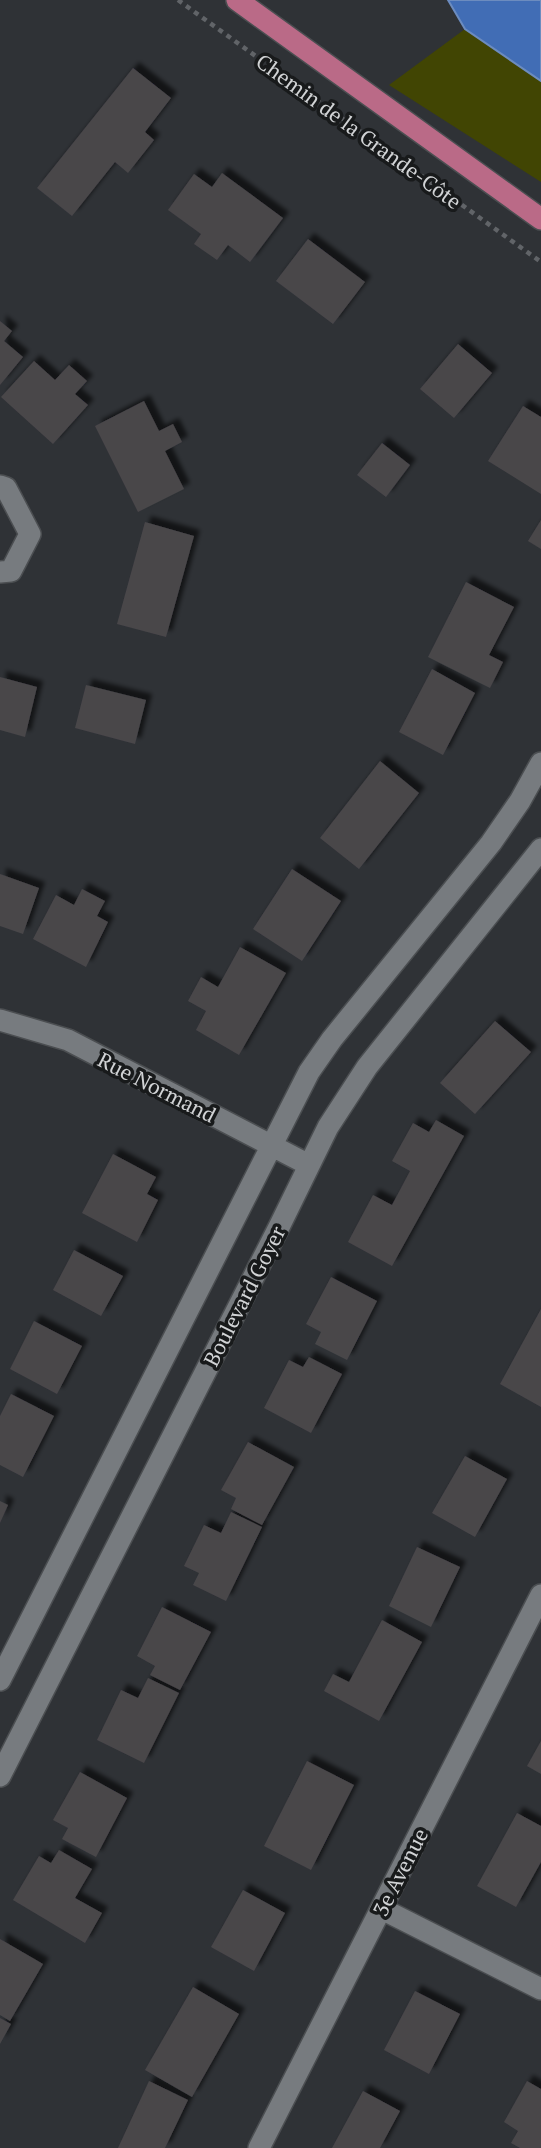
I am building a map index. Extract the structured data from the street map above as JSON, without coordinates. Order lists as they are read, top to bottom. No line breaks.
{"streets":{"main road":["Chemin de la Grande-Côte"],"street":["Rue Normand","Boulevard Goyer","3e Avenue"]},"crossings":[["Rue Normand","Boulevard Goyer"]]}
